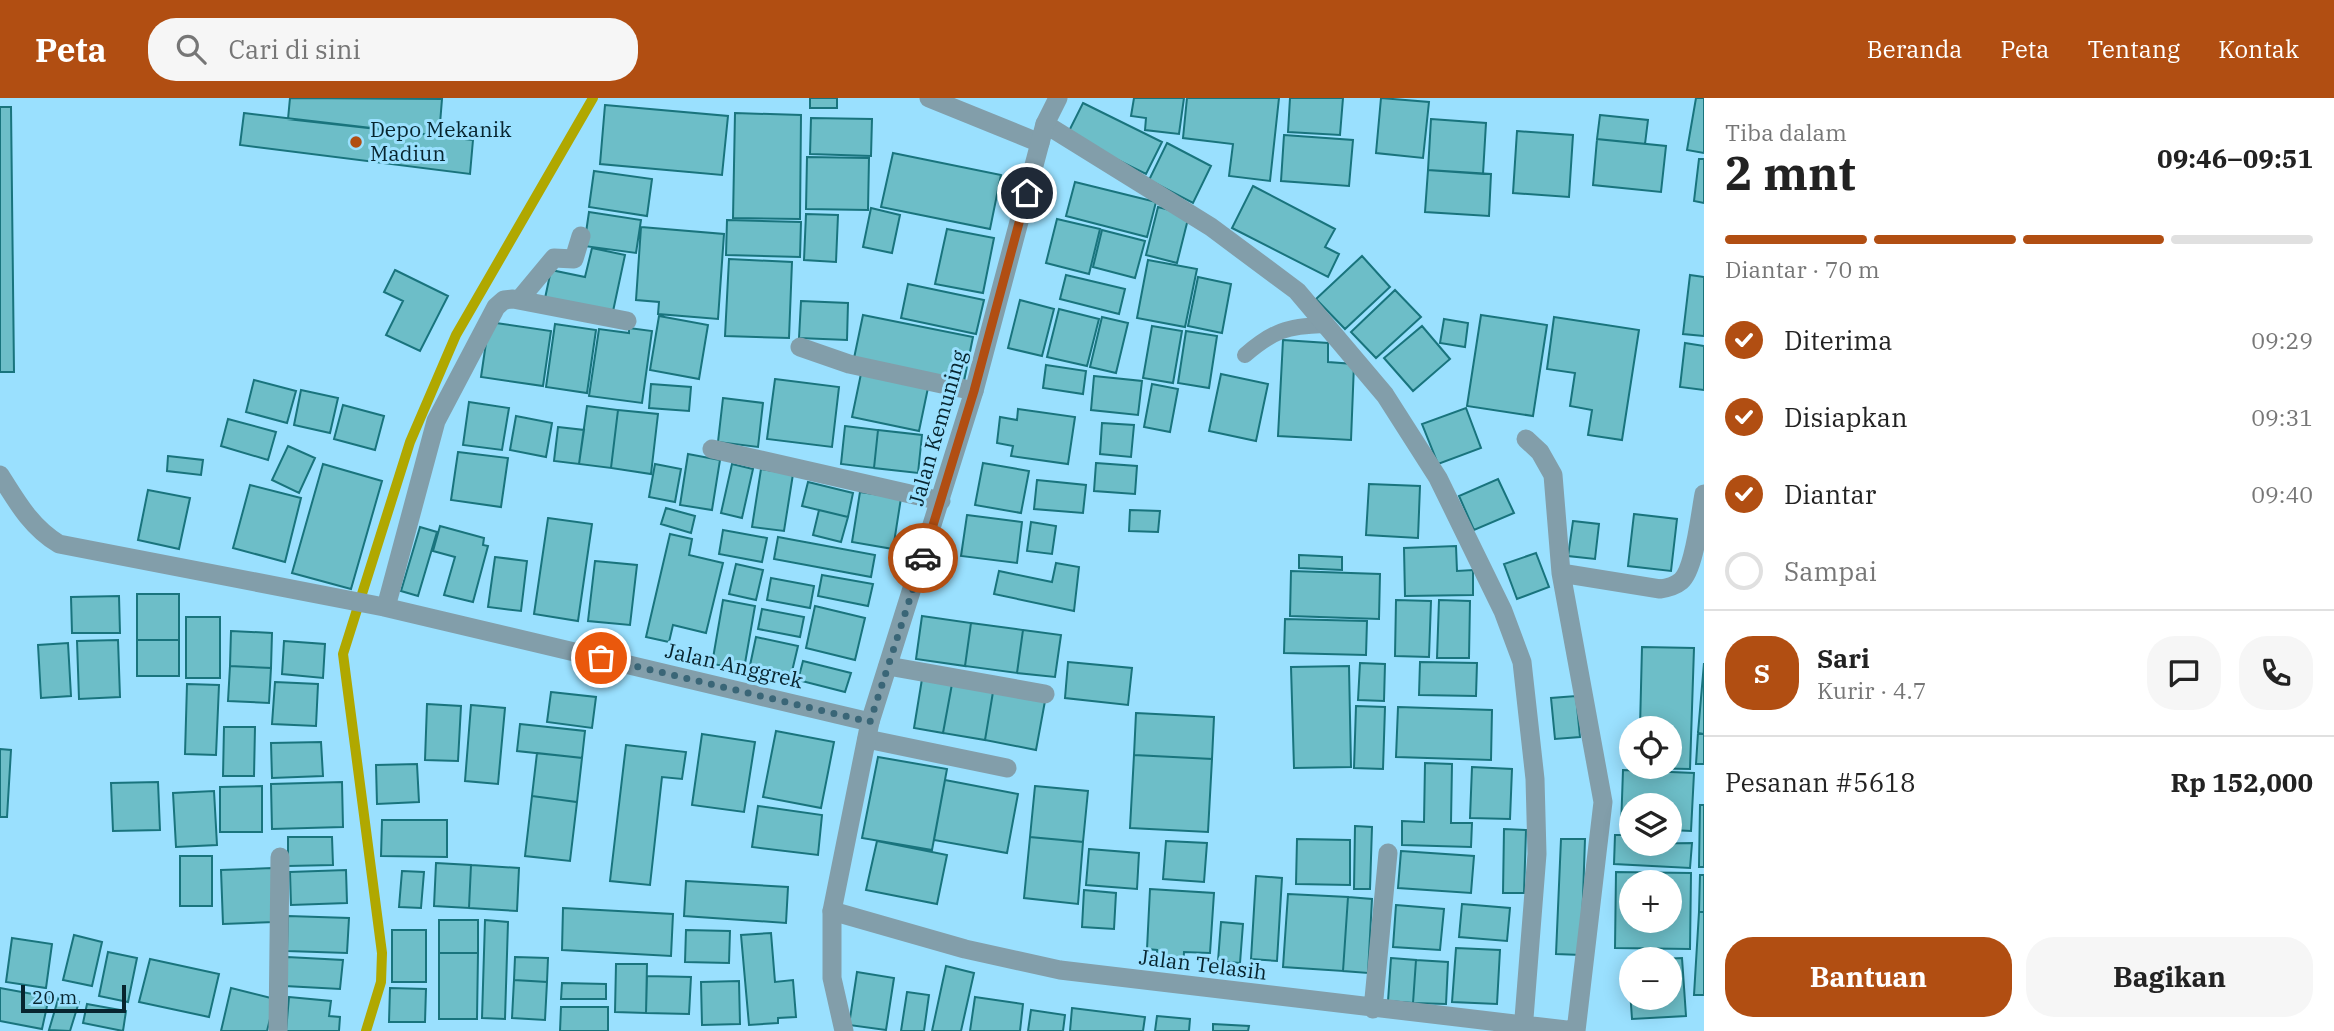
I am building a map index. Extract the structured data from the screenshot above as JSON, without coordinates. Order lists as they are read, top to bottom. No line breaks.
{"streets":{"street":["Jalan Kemuning","Jalan Anggrek","Jalan Telasih"]},"crossings":[["Jalan Kemuning","Jalan Anggrek"],["Jalan Kemuning","Jalan Telasih"]],"places":["Depo Mekanik Madiun"],"scale_bar":"20 m","page":{"header":"Peta","search":"Cari di sini","nav":["Beranda","Peta","Tentang","Kontak"],"heading":["2 mnt","Tiba dalam","09:46–09:51"],"panel":["Sari","Kurir · 4.7","Pesanan #5618","Rp 152,000"],"bar":"Diantar · 70 m","list":[["Diterima","09:29"],["Disiapkan","09:31"],["Diantar","09:40"],"Sampai"],"round":"S","map_buttons":["+","−"],"buttons":["Bantuan","Bagikan"],"scale":"20 m"}}
